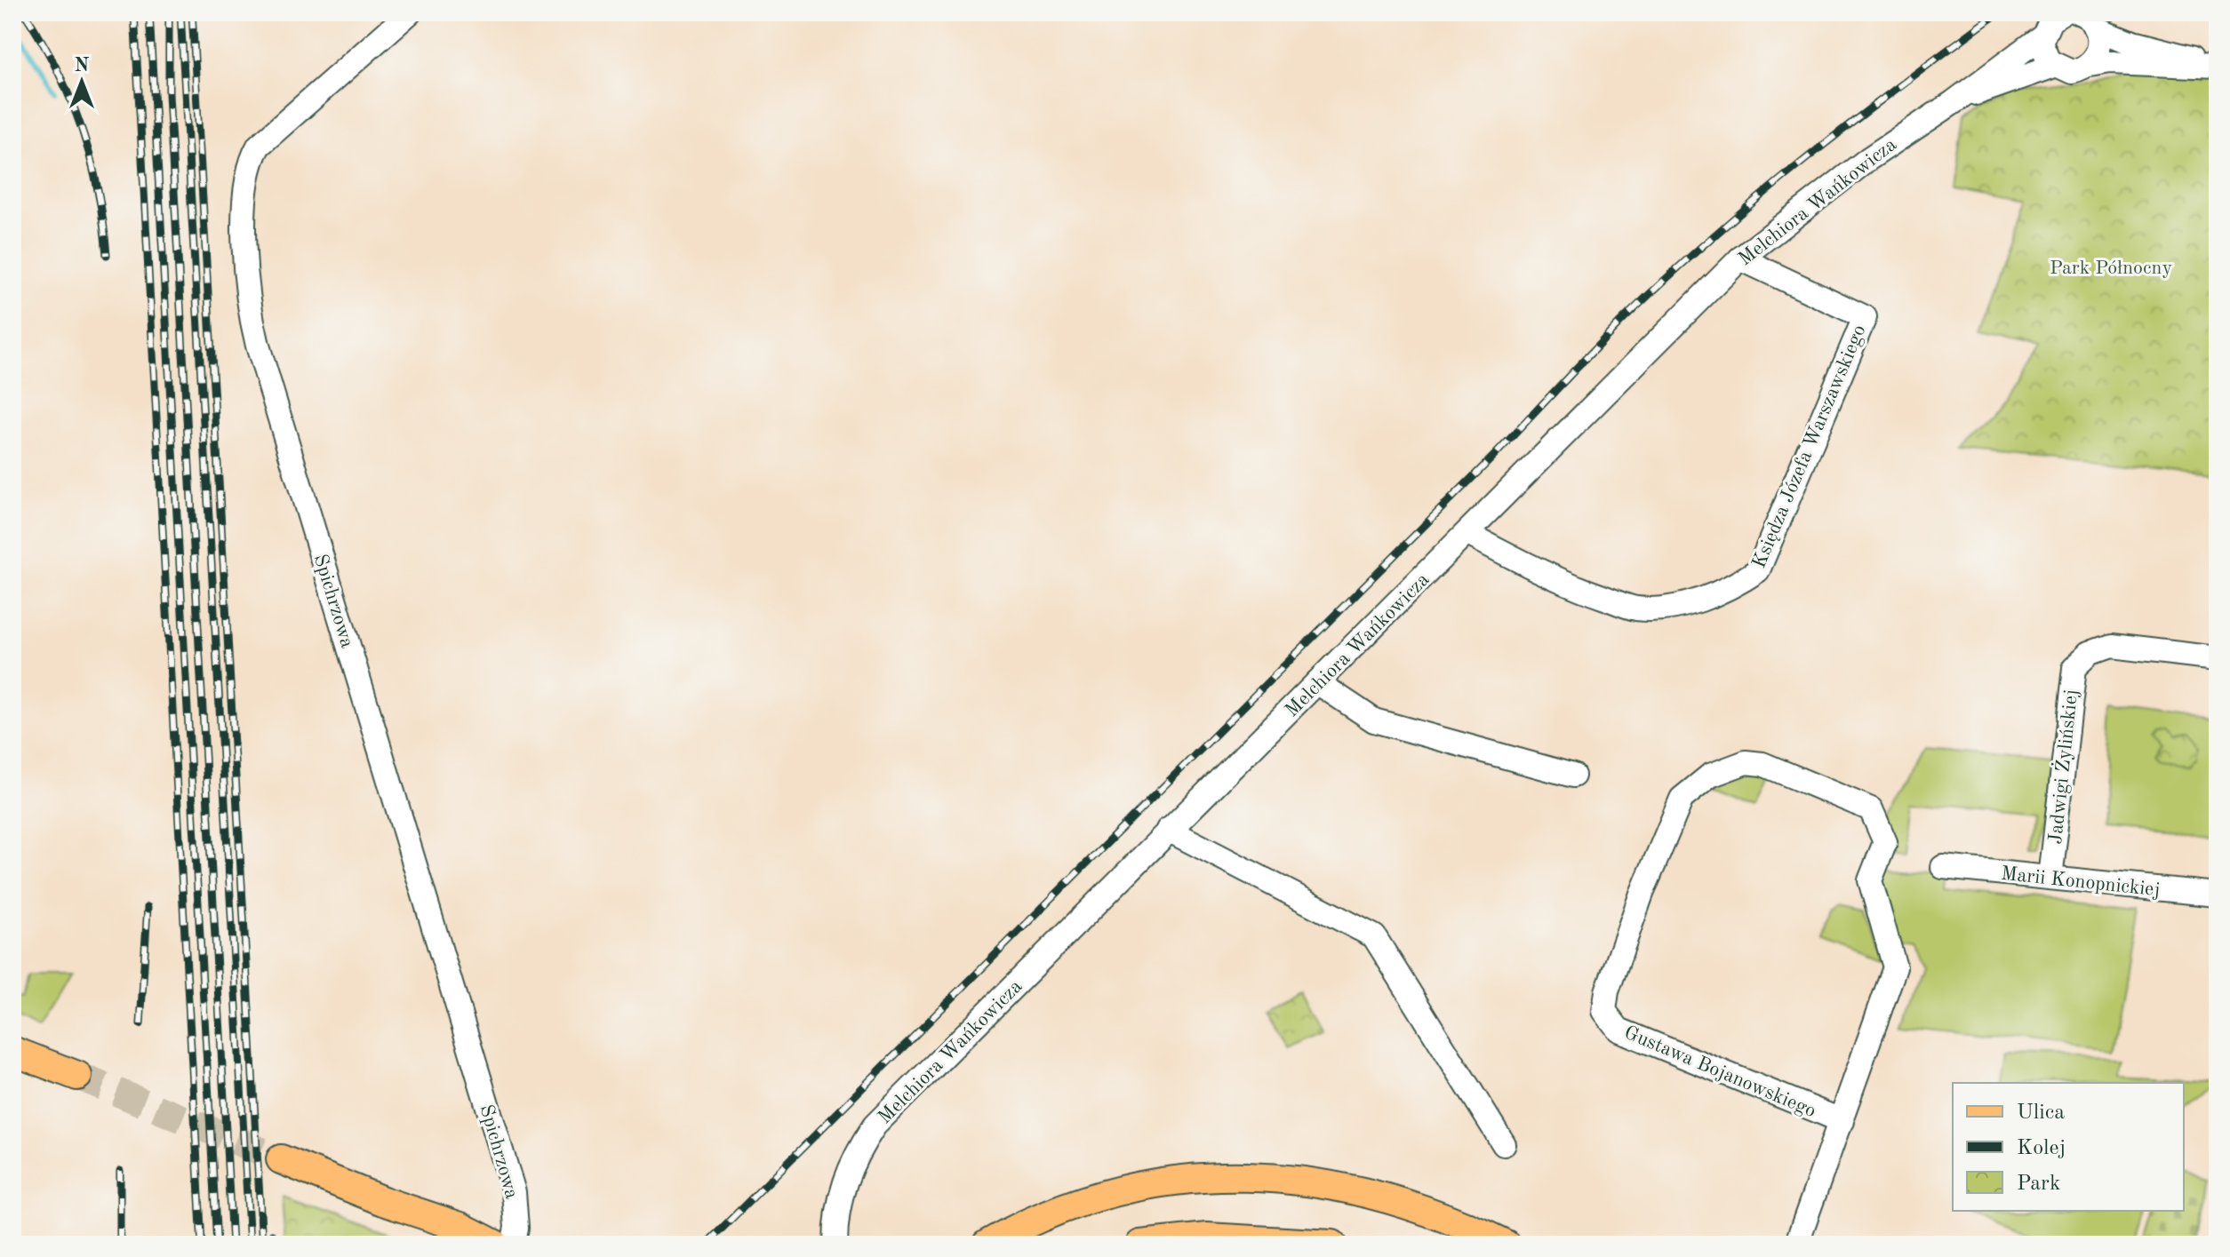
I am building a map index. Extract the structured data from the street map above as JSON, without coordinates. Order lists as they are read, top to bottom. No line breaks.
{"streets":{"street":["Melchiora Wańkowicza","Księdza Józefa Warszawskiego","Spichrzowa","Jadwigi Żylińskiej","Marii Konopnickiej","Gustawa Bojanowskiego"]},"crossings":[["Melchiora Wańkowicza","Księdza Józefa Warszawskiego"],["Jadwigi Żylińskiej","Marii Konopnickiej"]],"parks":["Park Północny"],"legend":["Ulica","Kolej","Park"],"north":"top"}
